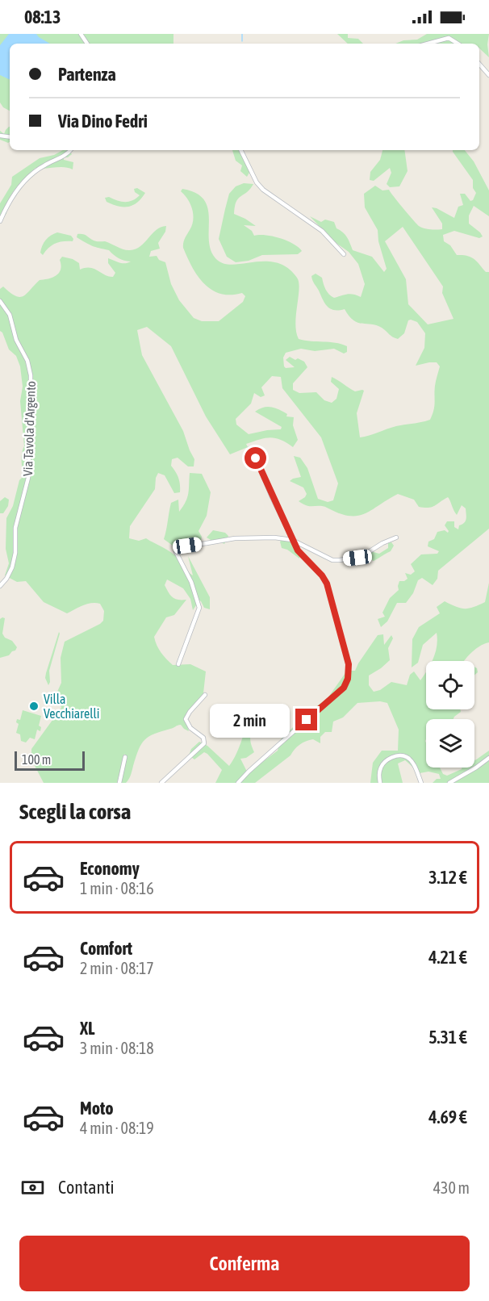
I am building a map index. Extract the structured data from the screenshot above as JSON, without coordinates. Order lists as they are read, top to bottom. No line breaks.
{"streets":{"street":["Via Tavola d'Argento"]},"places":["Villa Vecchiarelli"],"scale_bar":"100 m","page":{"status":"08:13","banner":["Partenza","Via Dino Fedri"],"bubble":"2 min","scale":"100 m","heading":"Scegli la corsa","list":[{"name":"Economy","note":"1 min · 08:16","value":"3.12 €"},{"name":"Comfort","note":"2 min · 08:17","value":"4.21 €"},{"name":"XL","note":"3 min · 08:18","value":"5.31 €"},{"name":"Moto","note":"4 min · 08:19","value":"4.69 €"}],"pay":["Contanti","430 m"],"buttons":"Conferma"}}
